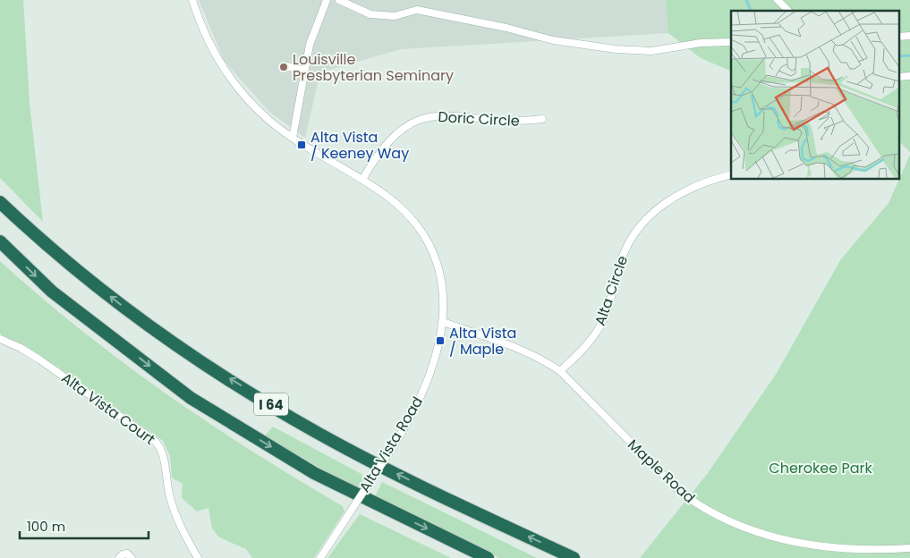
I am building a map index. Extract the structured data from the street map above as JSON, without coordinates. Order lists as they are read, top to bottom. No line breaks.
{"streets":{"highway":["I 64"],"street":["Doric Circle","Alta Circle","Alta Vista Court","Alta Vista Road","Maple Road"]},"crossings":[["Doric Circle","Alta Vista Road"],["Alta Circle","Maple Road"],["Alta Vista Road","Maple Road"]],"parks":["Cherokee Park"],"places":{"other":["Louisville Presbyterian Seminary"],"transit":["Alta Vista / Keeney Way","Alta Vista / Maple"]},"scale_bar":"100 m"}
